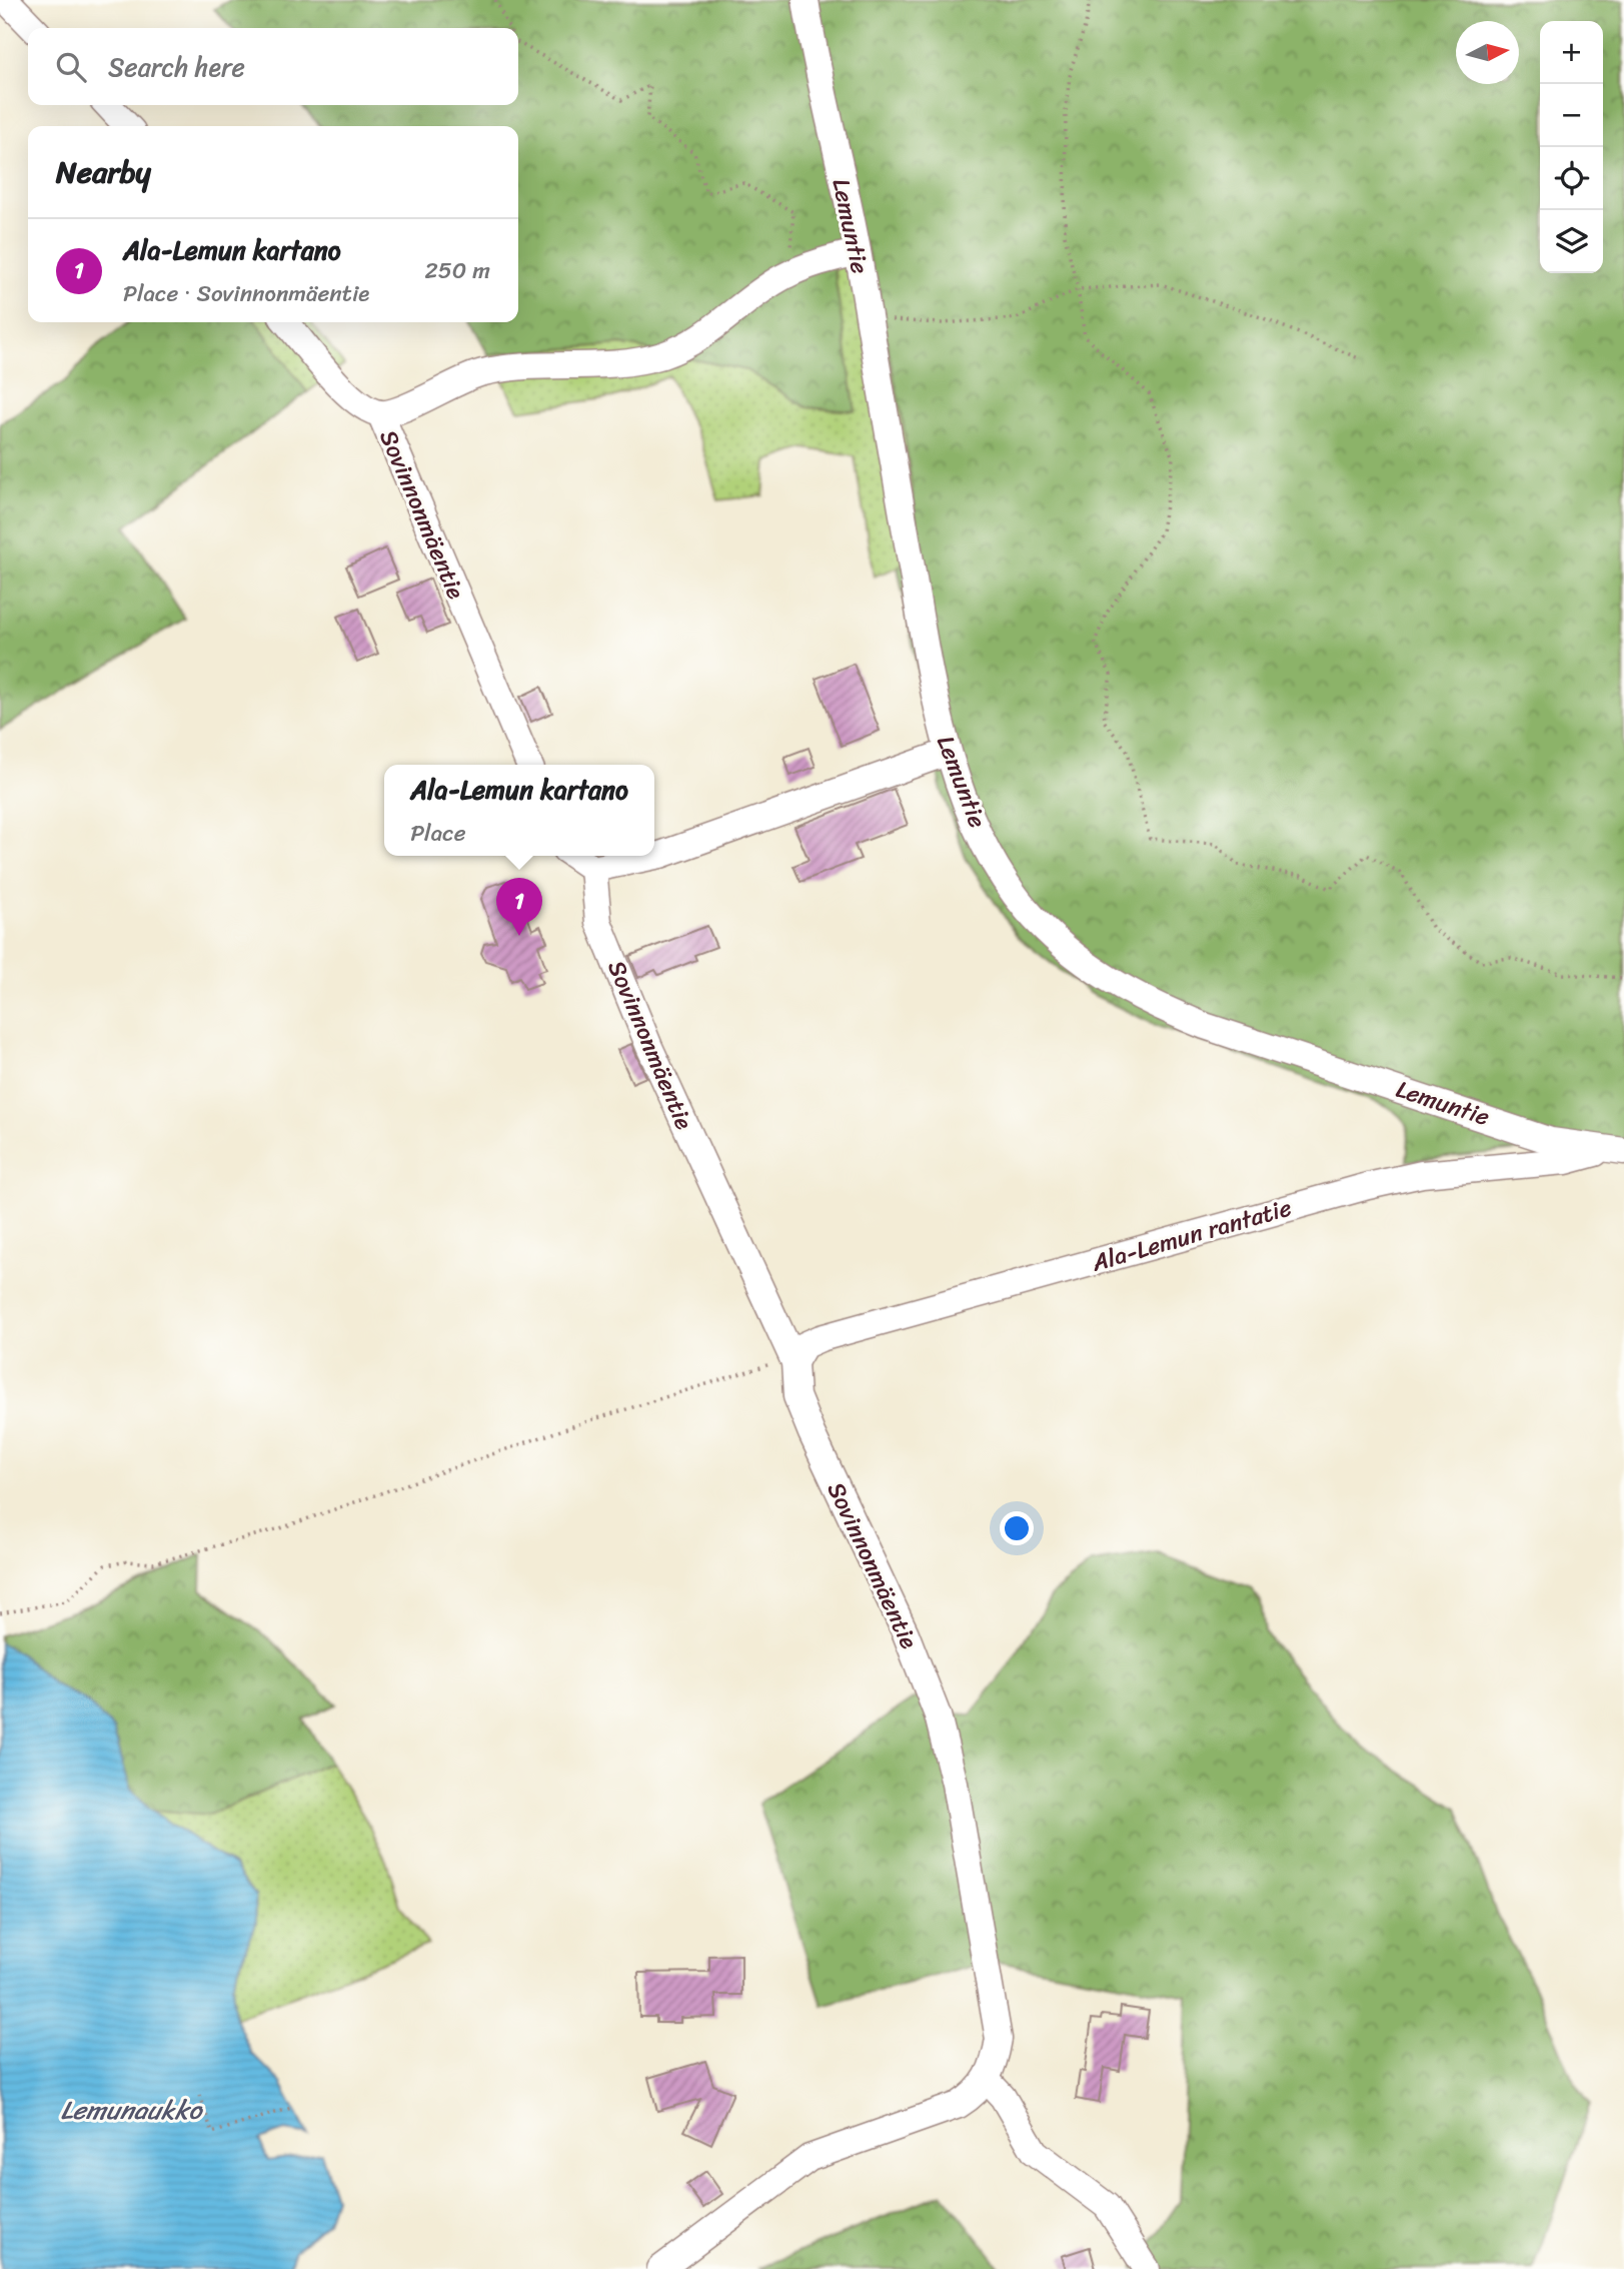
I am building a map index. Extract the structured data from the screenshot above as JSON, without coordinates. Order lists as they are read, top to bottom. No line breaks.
{"streets":{"street":["Lemuntie","Sovinnonmäentie","Ala-Lemun rantatie"]},"crossings":[["Lemuntie","Ala-Lemun rantatie"],["Sovinnonmäentie","Ala-Lemun rantatie"]],"water":["Lemunaukko"],"north":"right","page":{"map_buttons":["+","−"],"search":"Search here","heading":"Nearby","list":[{"mark":"1","name":"Ala-Lemun kartano","note":"Place · Sovinnonmäentie","value":"250 m"}],"popup":["Ala-Lemun kartano","Place"],"pins":"1"}}
